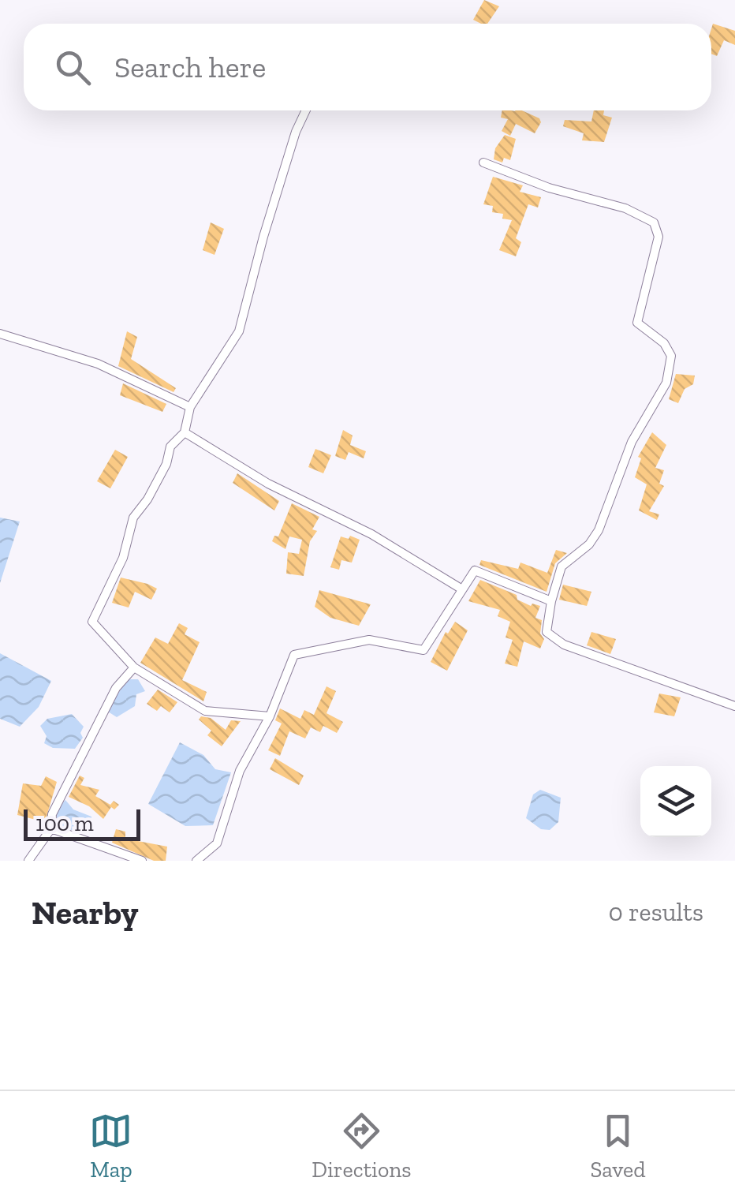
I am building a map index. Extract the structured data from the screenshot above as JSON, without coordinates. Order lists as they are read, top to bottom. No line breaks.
{"scale_bar":"100 m","page":{"search":"Search here","scale":"100 m","heading":["Nearby","0 results"],"nav":["Map","Directions","Saved"]}}
